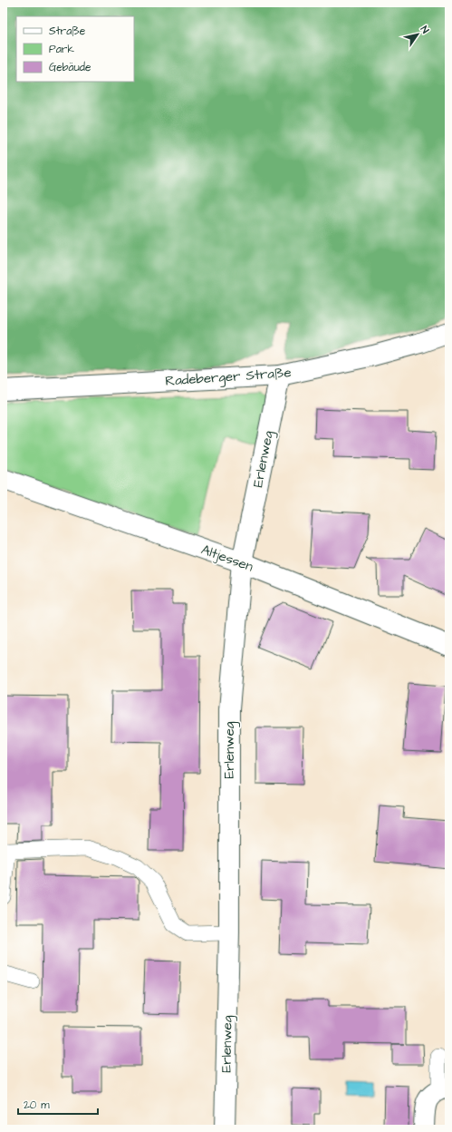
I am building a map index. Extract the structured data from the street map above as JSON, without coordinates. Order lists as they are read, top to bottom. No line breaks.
{"streets":{"street":["Radeberger Straße","Erlenweg","Altjessen"]},"crossings":[["Radeberger Straße","Erlenweg"],["Erlenweg","Altjessen"]],"legend":["Straße","Park","Gebäude"],"scale_bar":"20 m","north":"top right"}
